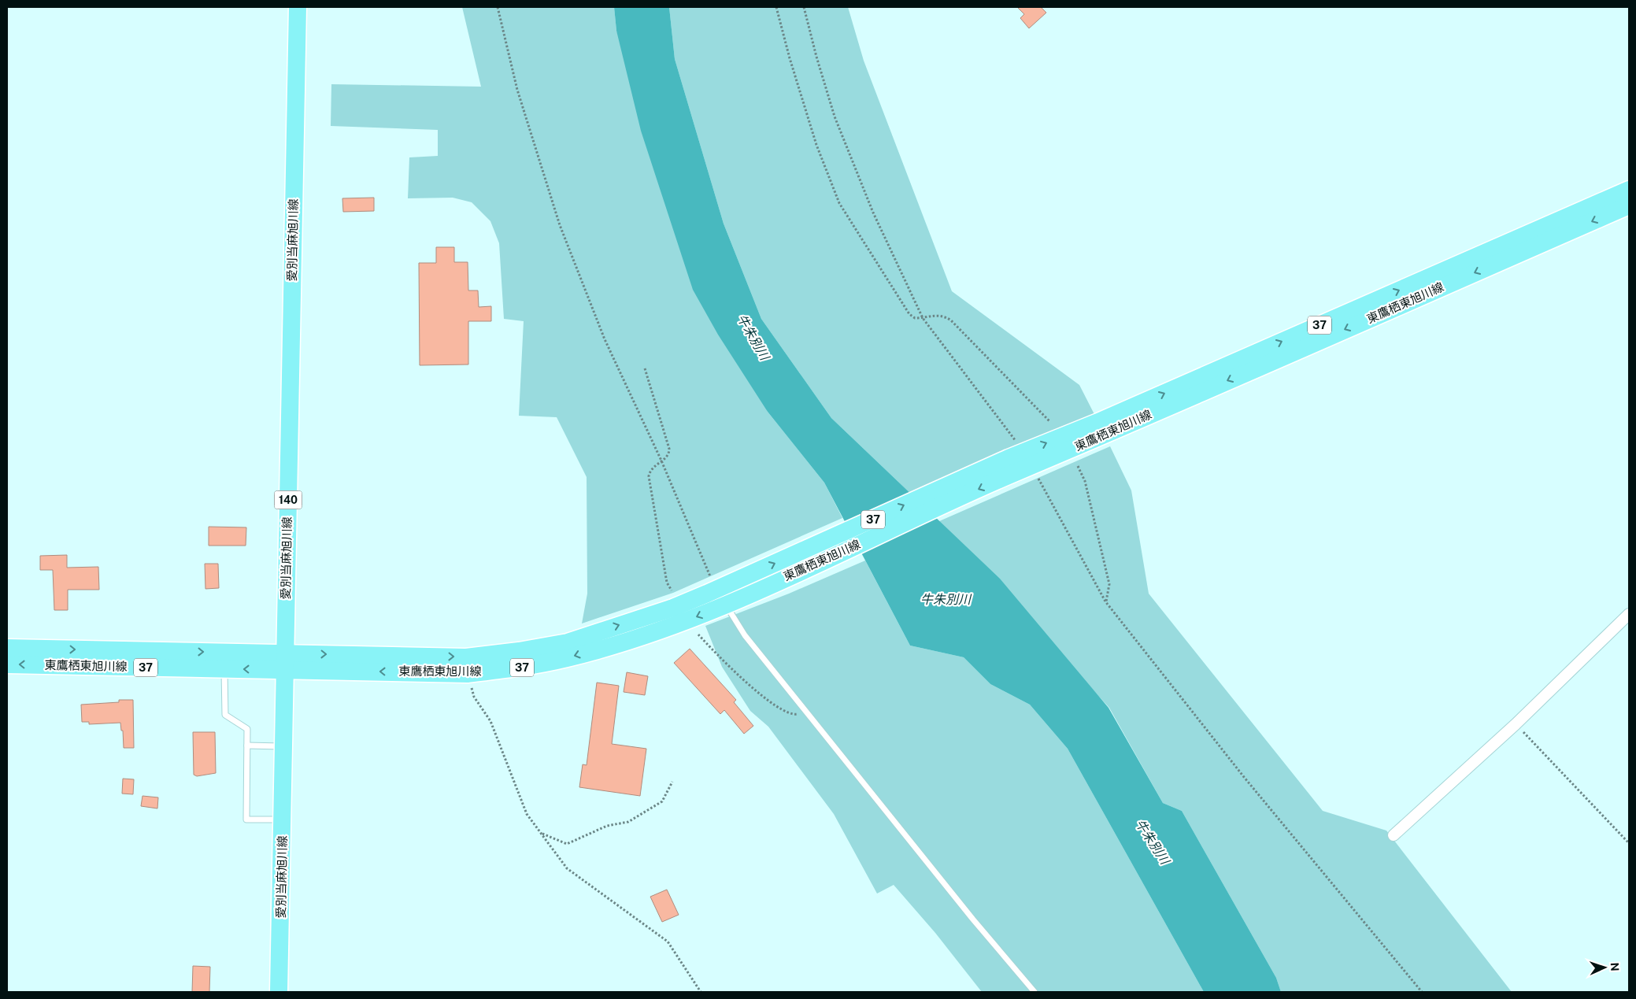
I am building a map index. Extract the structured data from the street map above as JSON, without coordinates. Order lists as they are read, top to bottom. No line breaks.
{"streets":{"main road":["愛別当麻旭川線","東鷹栖東旭川線","37","140"]},"crossings":[["愛別当麻旭川線","東鷹栖東旭川線"]],"water":["牛朱別川"],"north":"right"}
